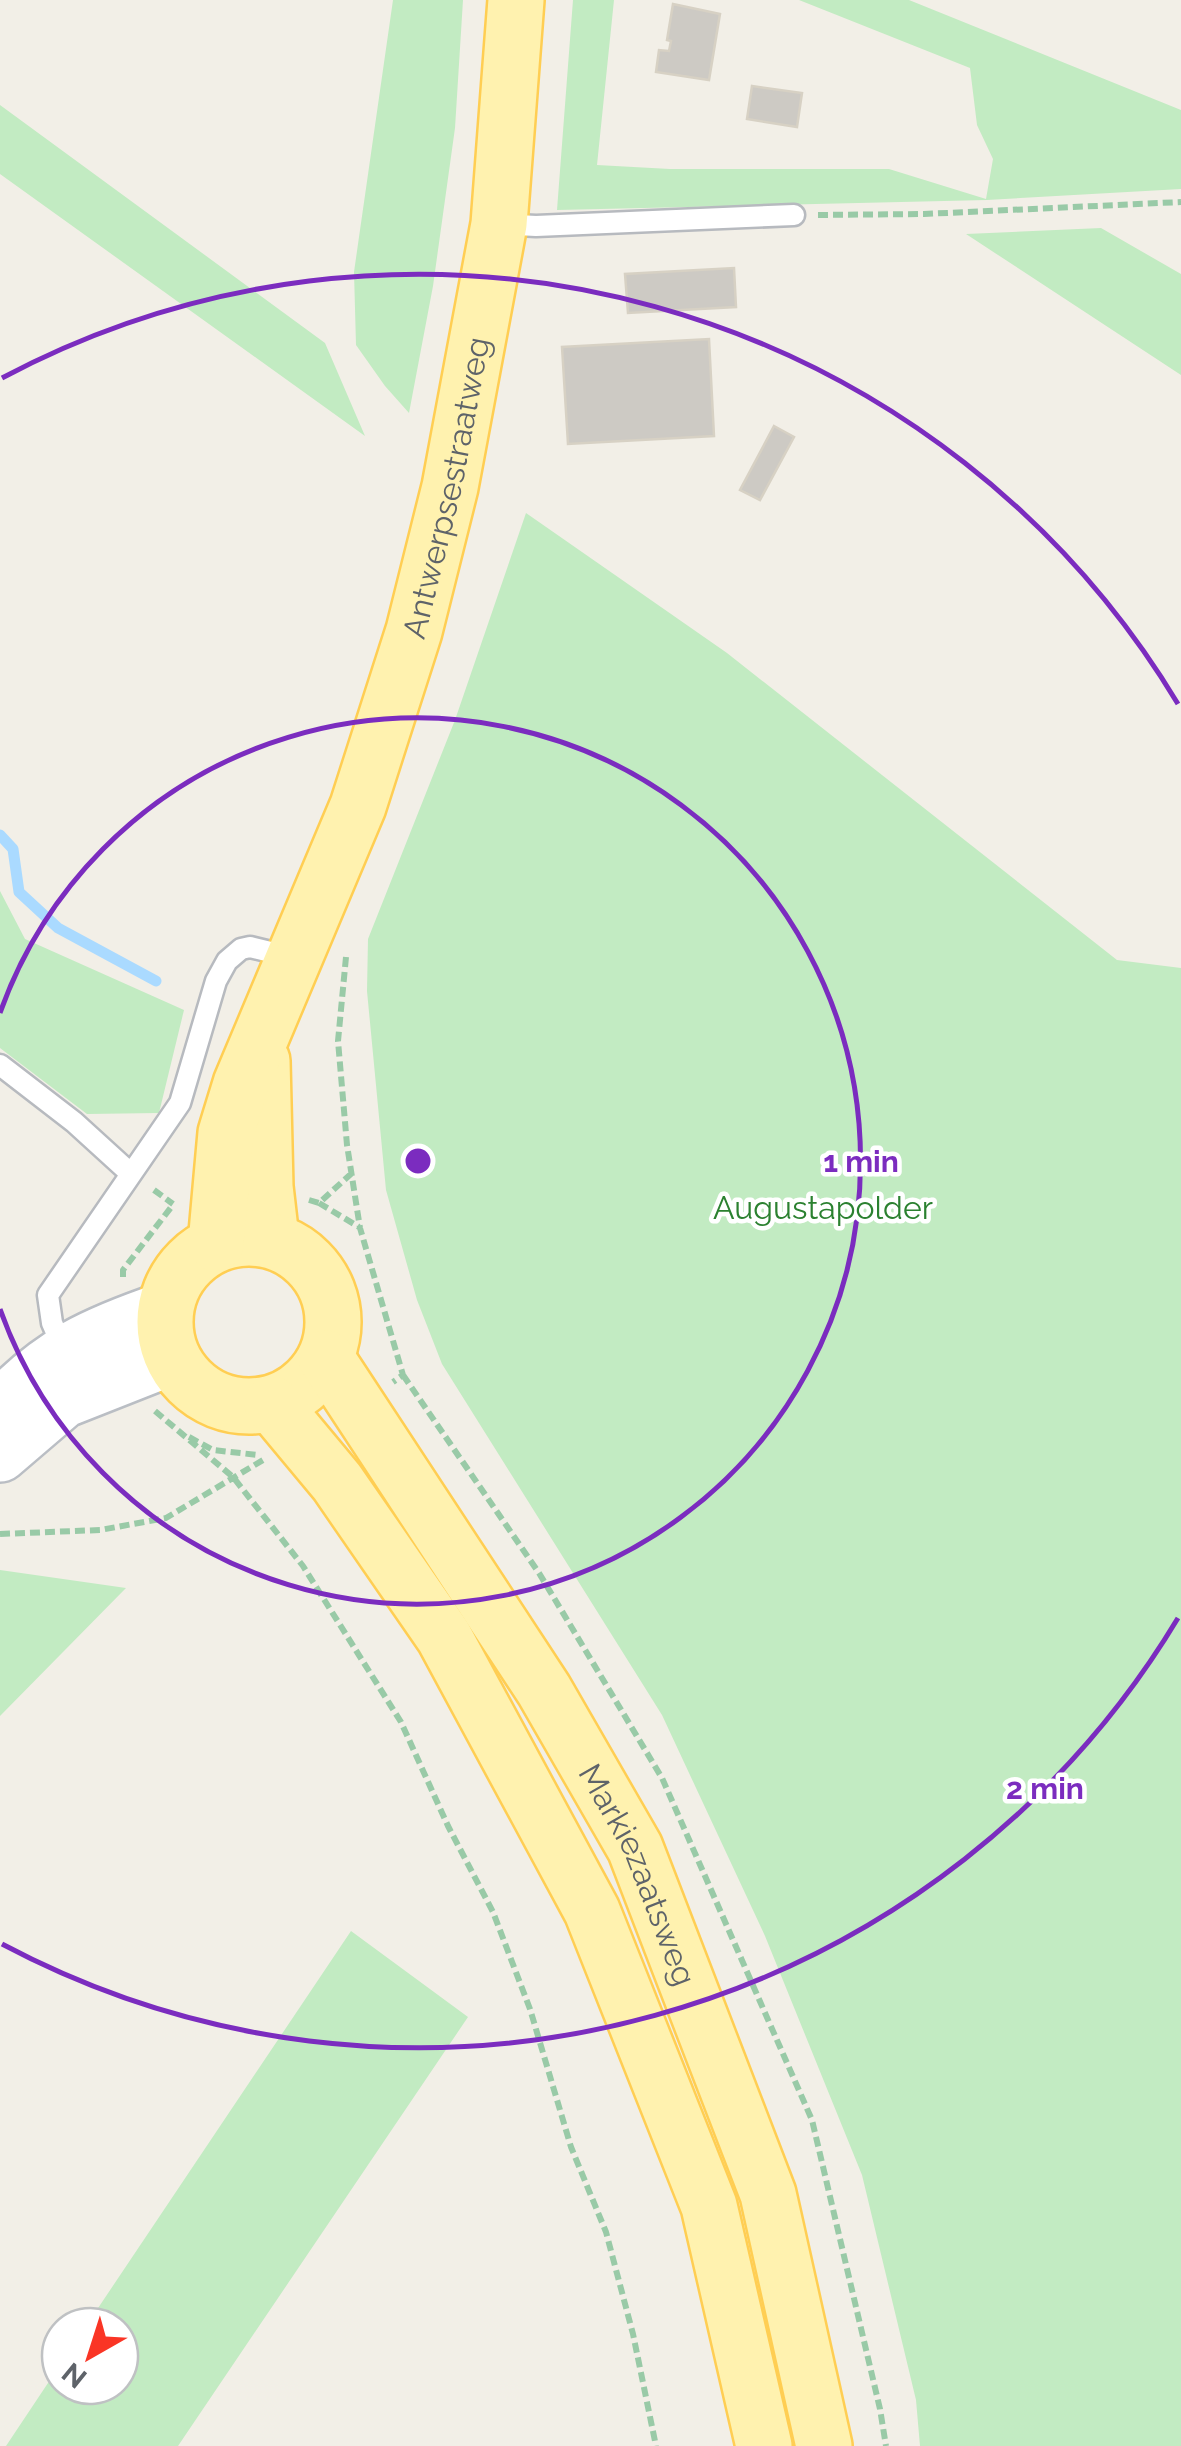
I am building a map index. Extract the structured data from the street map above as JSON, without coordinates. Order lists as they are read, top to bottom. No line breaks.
{"streets":{"main road":["Antwerpsestraatweg","Markiezaatsweg"]},"crossings":[["Antwerpsestraatweg","Markiezaatsweg"]],"parks":["Augustapolder"],"north":"bottom left","rings":["1 min","2 min"]}
